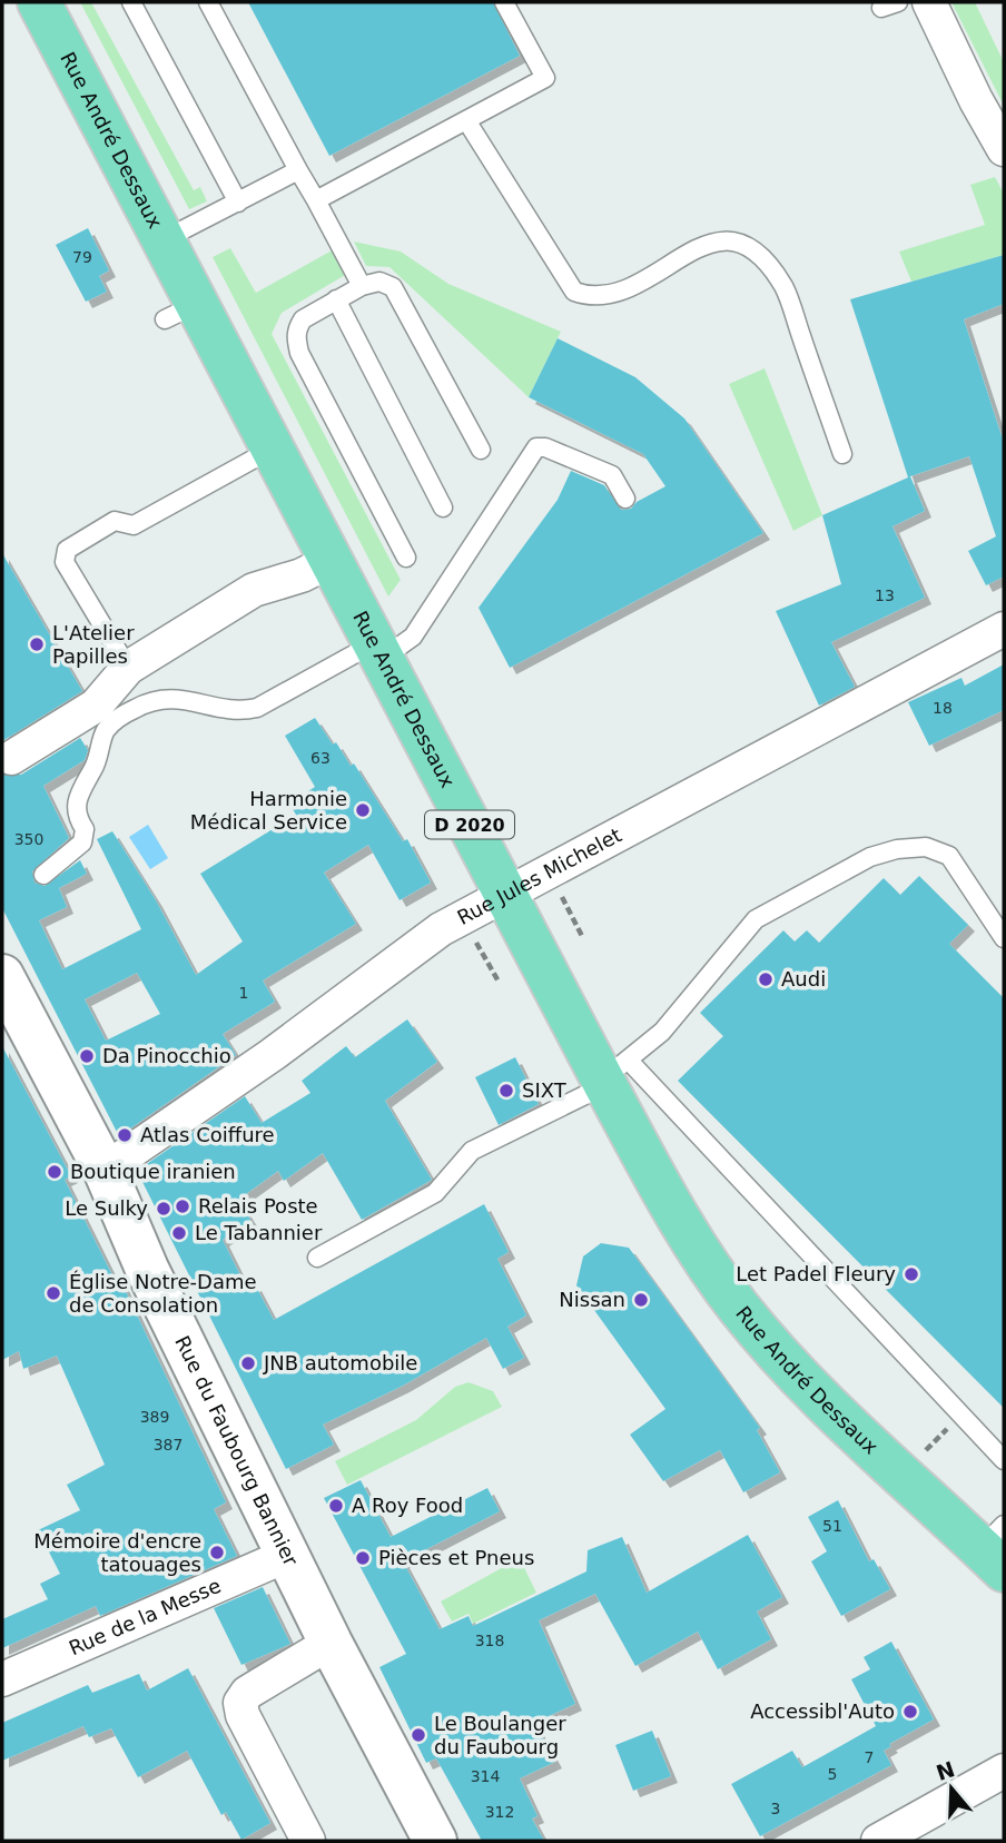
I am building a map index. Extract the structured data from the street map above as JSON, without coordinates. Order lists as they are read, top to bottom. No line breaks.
{"streets":{"main road":["Rue André Dessaux","D 2020","Rue du Faubourg Bannier"],"street":["Rue Jules Michelet","Rue de la Messe"]},"crossings":[["Rue André Dessaux","Rue Jules Michelet"],["Rue Jules Michelet","Rue du Faubourg Bannier"],["Rue du Faubourg Bannier","Rue de la Messe"]],"places":["L'Atelier Papilles","Harmonie Médical Service","Audi","Da Pinocchio","SIXT","Atlas Coiffure","Boutique iranien","Relais Poste","Le Sulky","Le Tabannier","Let Padel Fleury","Église Notre-Dame de Consolation","Nissan","JNB automobile","A Roy Food","Mémoire d'encre tatouages","Pièces et Pneus","Accessibl'Auto","Le Boulanger du Faubourg"],"house_numbers":["79","13","18","63","350","1","389","387","51","318","7","5","314","3","312"],"north":"top"}
